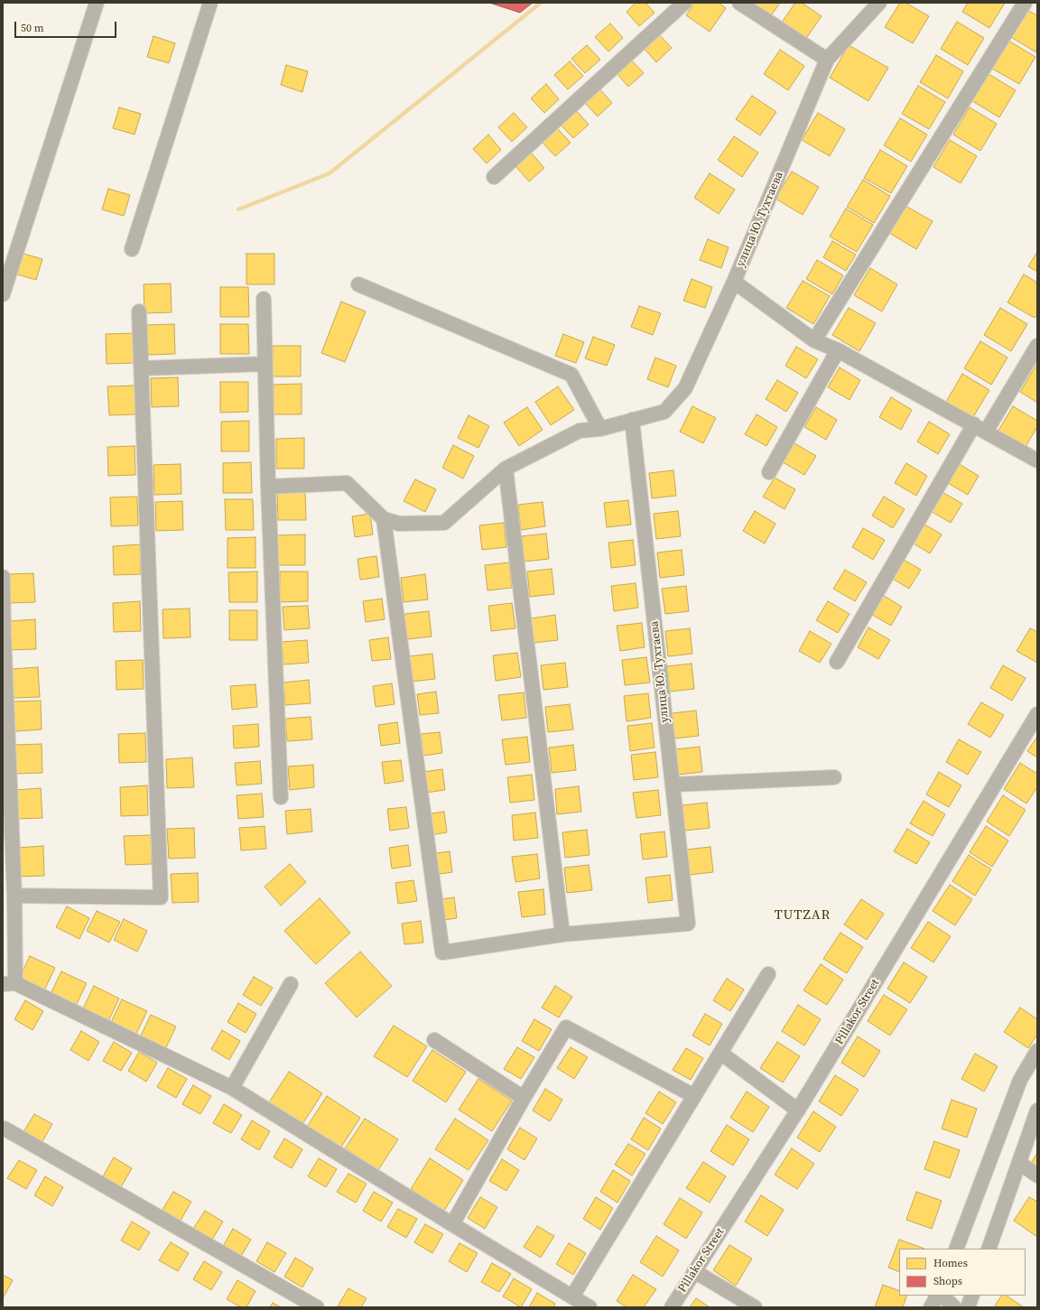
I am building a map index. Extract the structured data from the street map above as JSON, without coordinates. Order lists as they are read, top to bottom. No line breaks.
{"streets":{"street":["улица Ю. Тухтаева","Pillakor Street"]},"districts":["TUTZAR"],"legend":["Homes","Shops"],"scale_bar":"50 m"}
